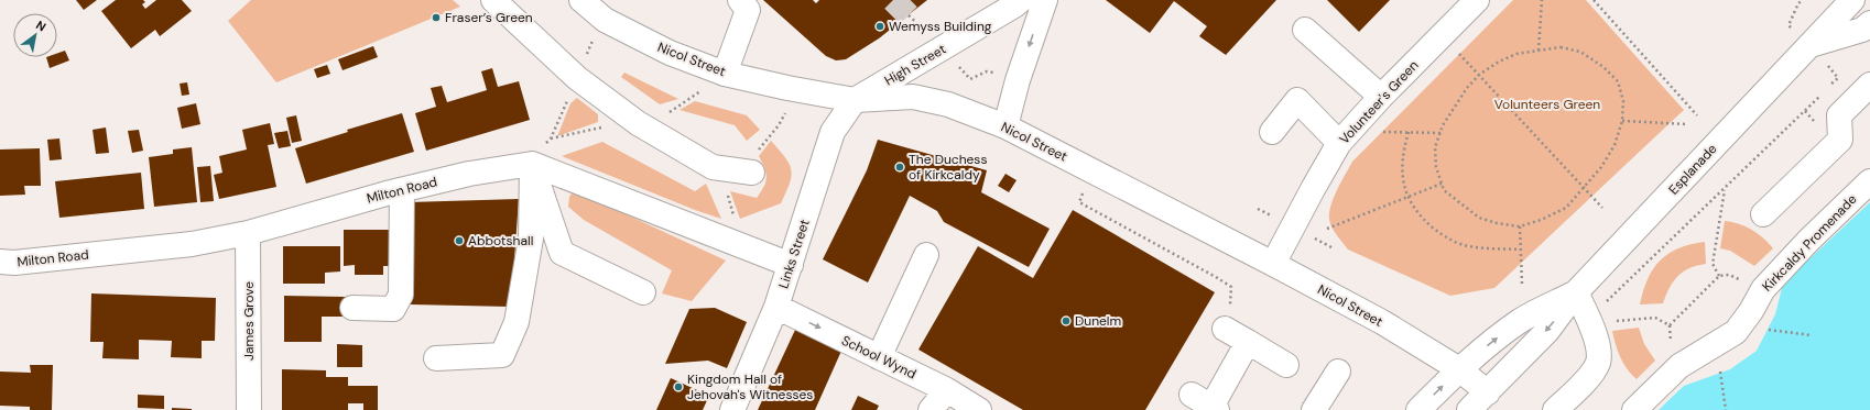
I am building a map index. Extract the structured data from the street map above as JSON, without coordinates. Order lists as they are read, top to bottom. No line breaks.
{"streets":{"street":["Nicol Street","High Street","Volunteer's Green","Esplanade","Milton Road","Kirkcaldy Promenade","Links Street","James Grove","School Wynd"]},"crossings":[["Nicol Street","High Street"],["Nicol Street","Volunteer's Green"],["Nicol Street","Esplanade"],["Nicol Street","Links Street"],["High Street","Links Street"],["Milton Road","James Grove"],["Links Street","School Wynd"]],"one_way":["School Wynd"],"parks":["Volunteers Green"],"places":["Fraser’s Green","Wemyss Building","The Duchess of Kirkcaldy","Abbotshall","Dunelm","Kingdom Hall of Jehovah's Witnesses"],"north":"top right"}
